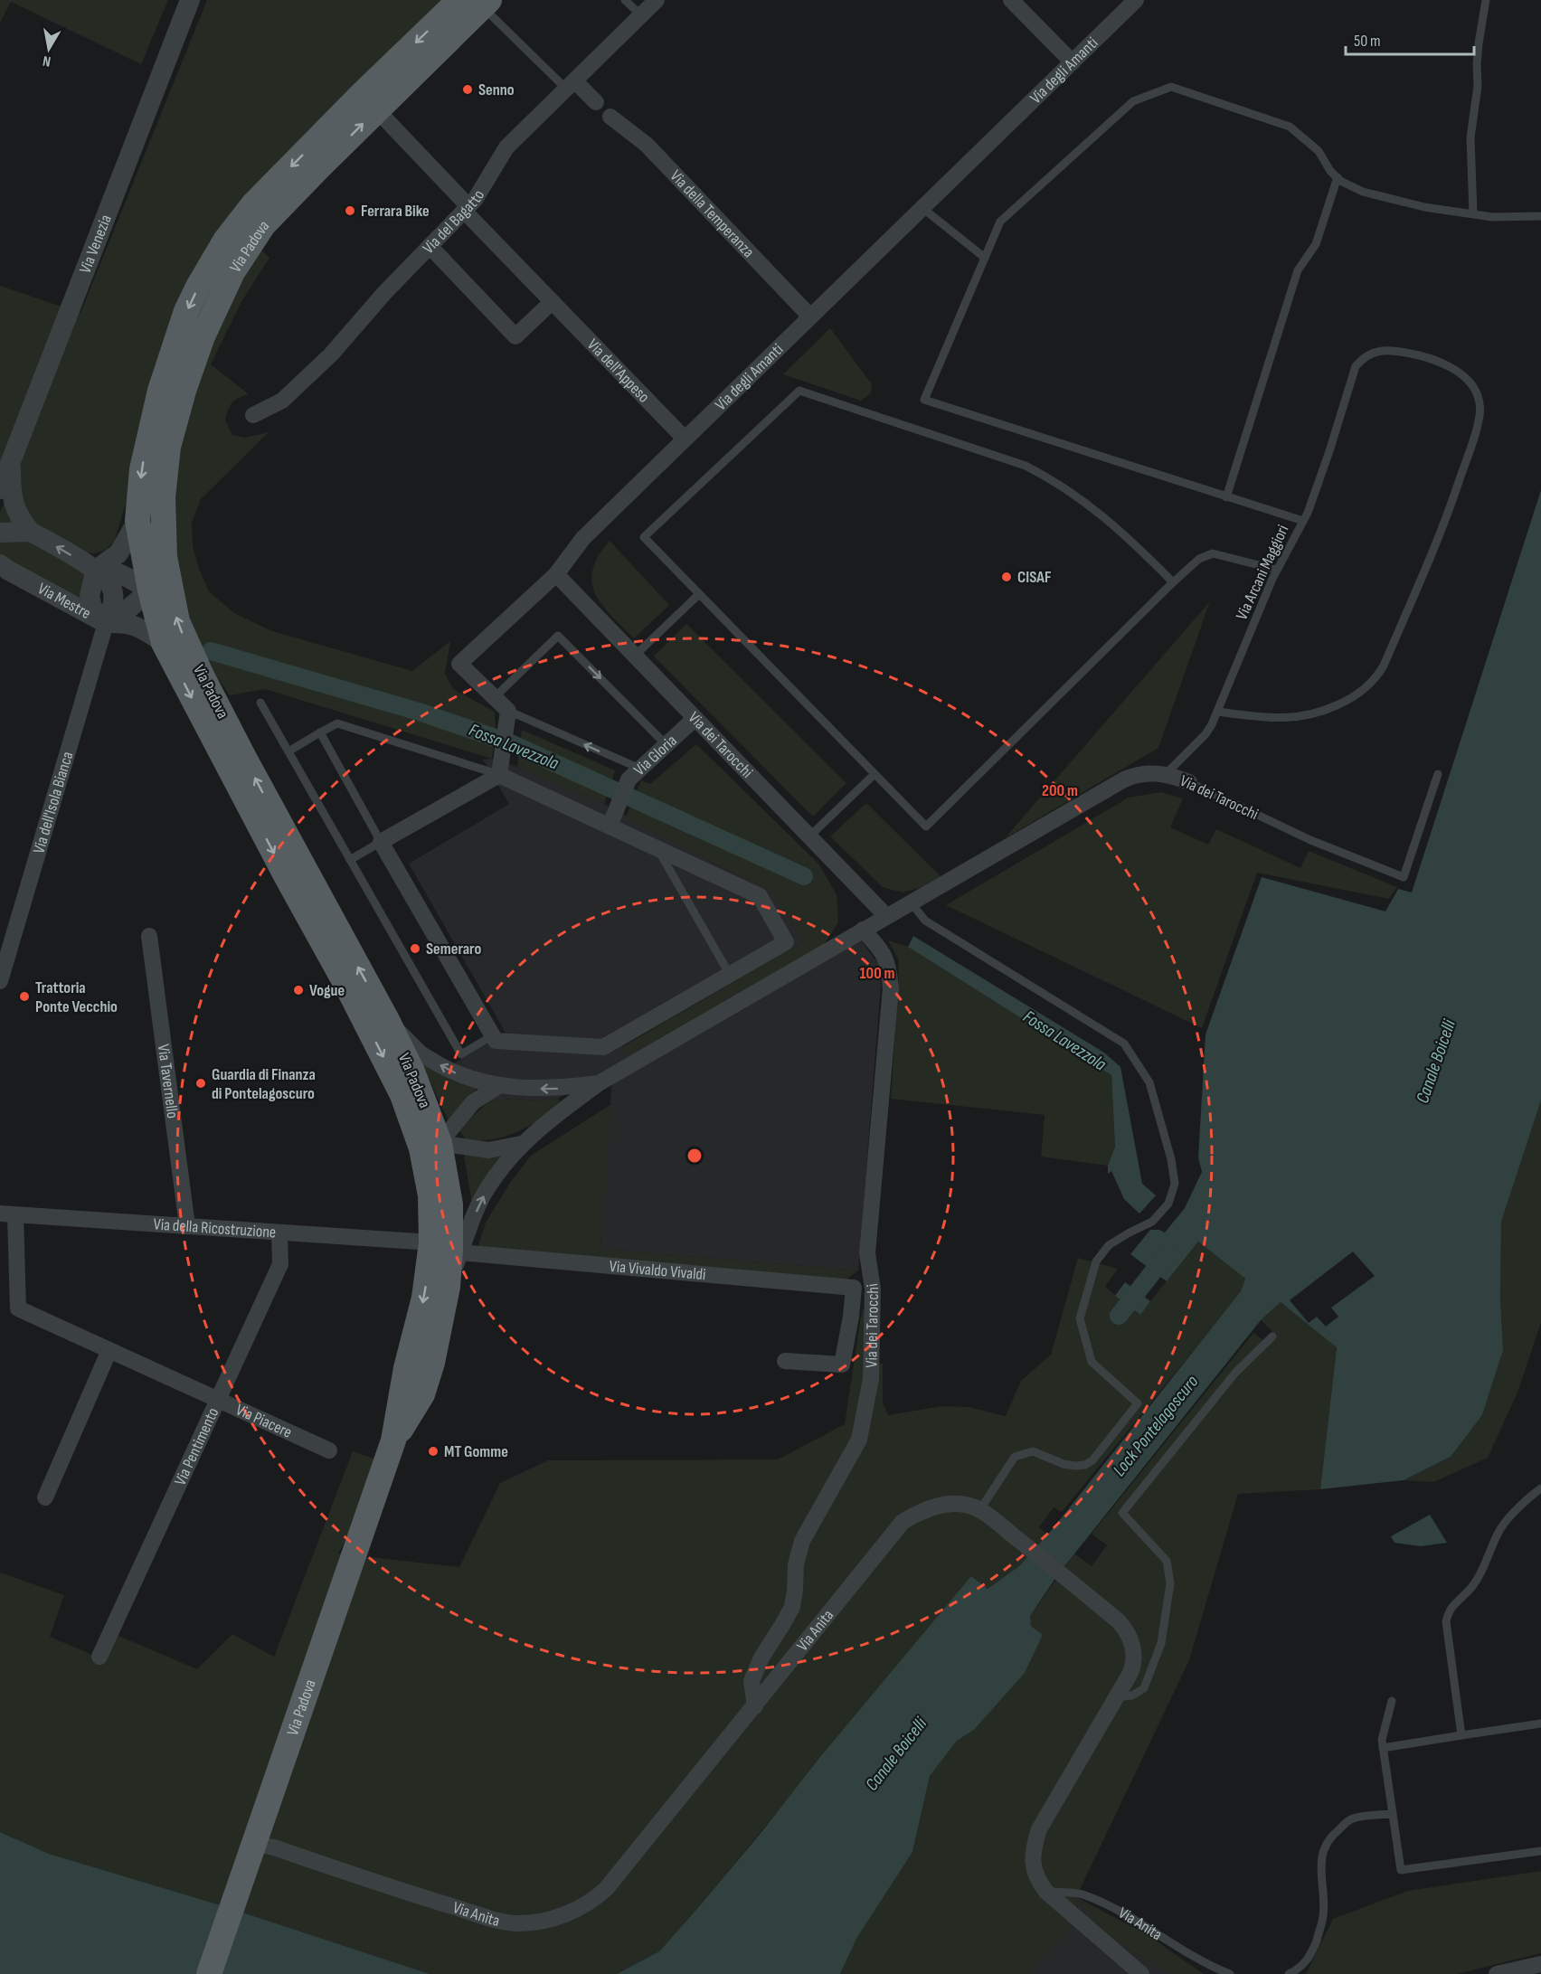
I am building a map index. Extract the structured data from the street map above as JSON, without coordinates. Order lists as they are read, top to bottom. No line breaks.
{"streets":{"main road":["Via Padova"],"street":["Via degli Amanti","Via della Temperanza","Via del Bagatto","Via Venezia","Via dell'Appeso","Via Mestre","Via dei Tarocchi","Via Gloria","Via dell'Isola Bianca","Via Tavernello","Via della Ricostruzione","Via Vivaldo Vivaldi","Via Piacere","Via Pentimento","Via Anita"],"lane":["Via Arcani Maggiori"]},"crossings":[["Via degli Amanti","Via della Temperanza"],["Via degli Amanti","Via dell'Appeso"],["Via degli Amanti","Via dei Tarocchi"],["Via del Bagatto","Via dell'Appeso"],["Via Venezia","Via Mestre"],["Via Padova","Via dell'Appeso"],["Via Padova","Via Mestre"],["Via Padova","Via dei Tarocchi"],["Via Padova","Via della Ricostruzione"],["Via Padova","Via Vivaldo Vivaldi"],["Via Padova","Via Anita"],["Via Arcani Maggiori","Via dei Tarocchi"],["Via Mestre","Via dell'Isola Bianca"],["Via dei Tarocchi","Via Gloria"],["Via dei Tarocchi","Via della Ricostruzione"],["Via dei Tarocchi","Via Vivaldo Vivaldi"],["Via dei Tarocchi","Via Anita"],["Via Tavernello","Via della Ricostruzione"],["Via della Ricostruzione","Via Vivaldo Vivaldi"],["Via della Ricostruzione","Via Piacere"],["Via della Ricostruzione","Via Pentimento"],["Via Piacere","Via Pentimento"]],"water":["Fossa Lavezzola","Canale Boicelli","Lock Pontelagoscuro"],"places":["Senno","Ferrara Bike","CISAF","Semeraro","Vogue","Trattoria Ponte Vecchio","Guardia di Finanza di Pontelagoscuro","MT Gomme"],"scale_bar":"50 m","north":"bottom","rings":["200 m","100 m"]}
